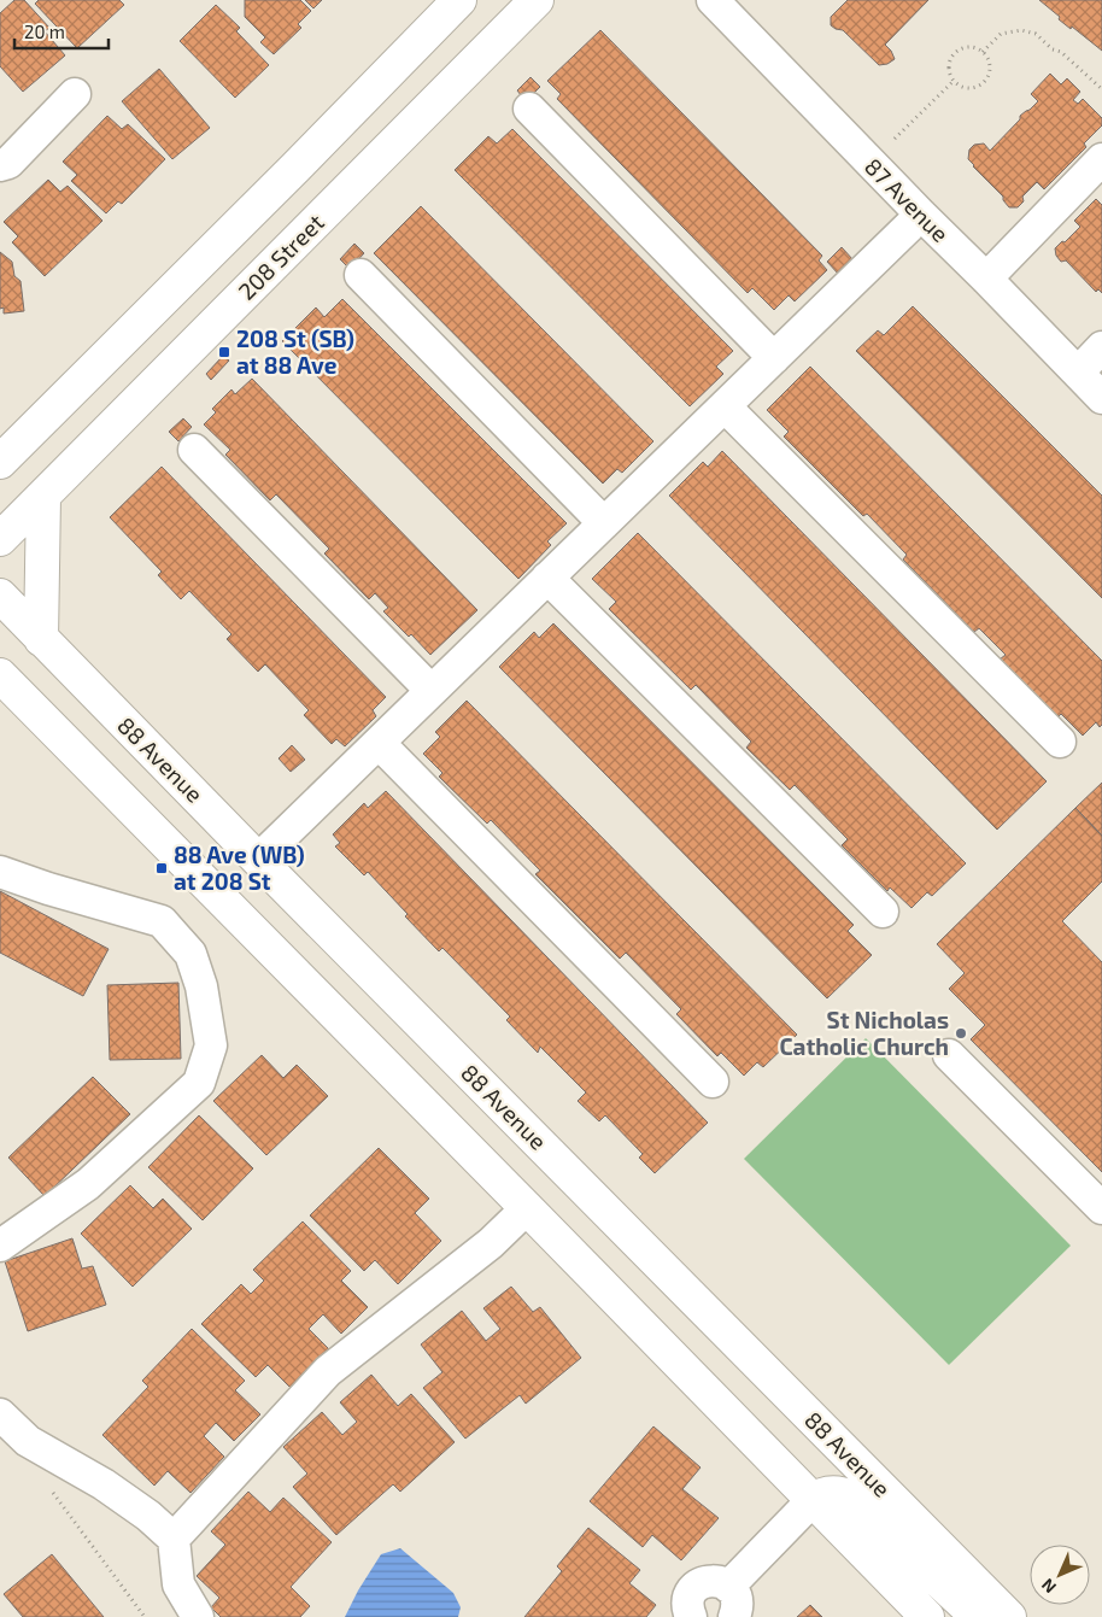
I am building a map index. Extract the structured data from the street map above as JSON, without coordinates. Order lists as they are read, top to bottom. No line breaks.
{"streets":{"main road":["208 Street","88 Avenue"],"street":["87 Avenue"]},"places":{"transit":["208 St (SB) at 88 Ave","88 Ave (WB) at 208 St"],"other":["St Nicholas Catholic Church"]},"scale_bar":"20 m","north":"bottom left"}
